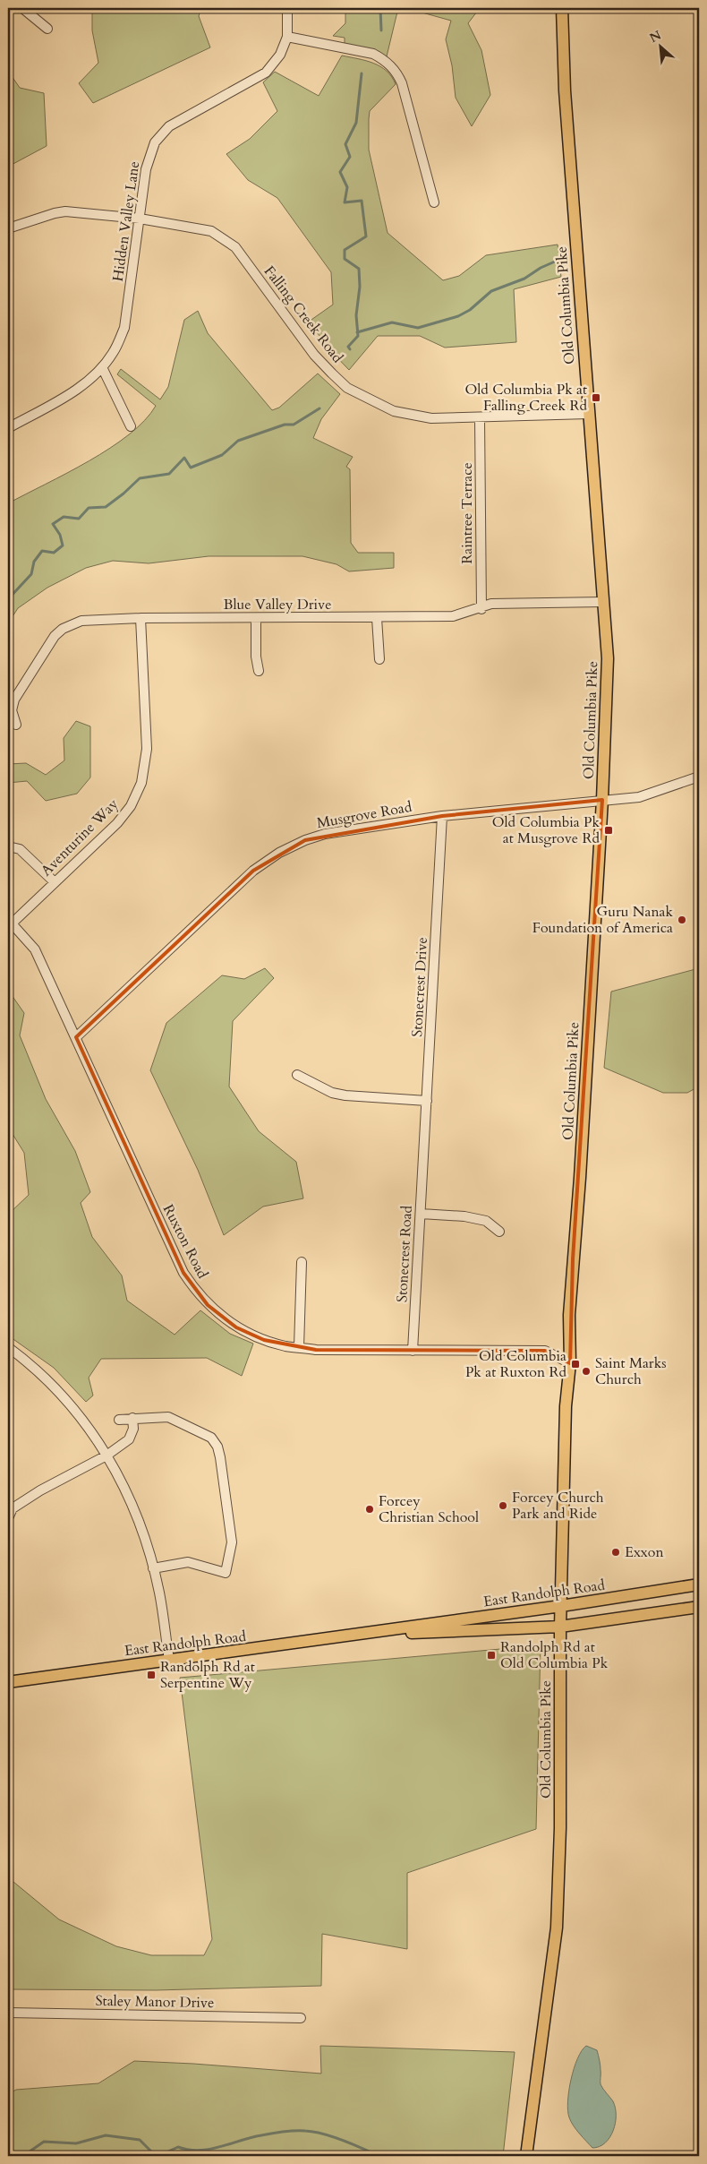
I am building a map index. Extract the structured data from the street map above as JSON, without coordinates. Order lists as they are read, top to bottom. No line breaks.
{"streets":{"main road":["Old Columbia Pike","East Randolph Road"],"street":["Hidden Valley Lane","Falling Creek Road","Raintree Terrace","Blue Valley Drive","Musgrove Road","Aventurine Way","Stonecrest Drive","Ruxton Road","Stonecrest Road","Staley Manor Drive"]},"crossings":[["Hidden Valley Lane","Falling Creek Road"],["Old Columbia Pike","Falling Creek Road"],["Old Columbia Pike","Blue Valley Drive"],["Old Columbia Pike","Musgrove Road"],["Old Columbia Pike","Ruxton Road"],["Old Columbia Pike","East Randolph Road"],["Falling Creek Road","Raintree Terrace"],["Raintree Terrace","Blue Valley Drive"],["Blue Valley Drive","Aventurine Way"],["Musgrove Road","Stonecrest Drive"],["Musgrove Road","Ruxton Road"],["Aventurine Way","Ruxton Road"],["Stonecrest Drive","Stonecrest Road"],["Ruxton Road","Stonecrest Road"]],"places":{"transit":["Old Columbia Pk at Falling Creek Rd","Old Columbia Pk at Musgrove Rd","Old Columbia Pk at Ruxton Rd","Randolph Rd at Old Columbia Pk","Randolph Rd at Serpentine Wy"],"other":["Guru Nanak Foundation of America","Saint Marks Church","Forcey Church Park and Ride","Forcey Christian School","Exxon"]},"north":"top left"}
